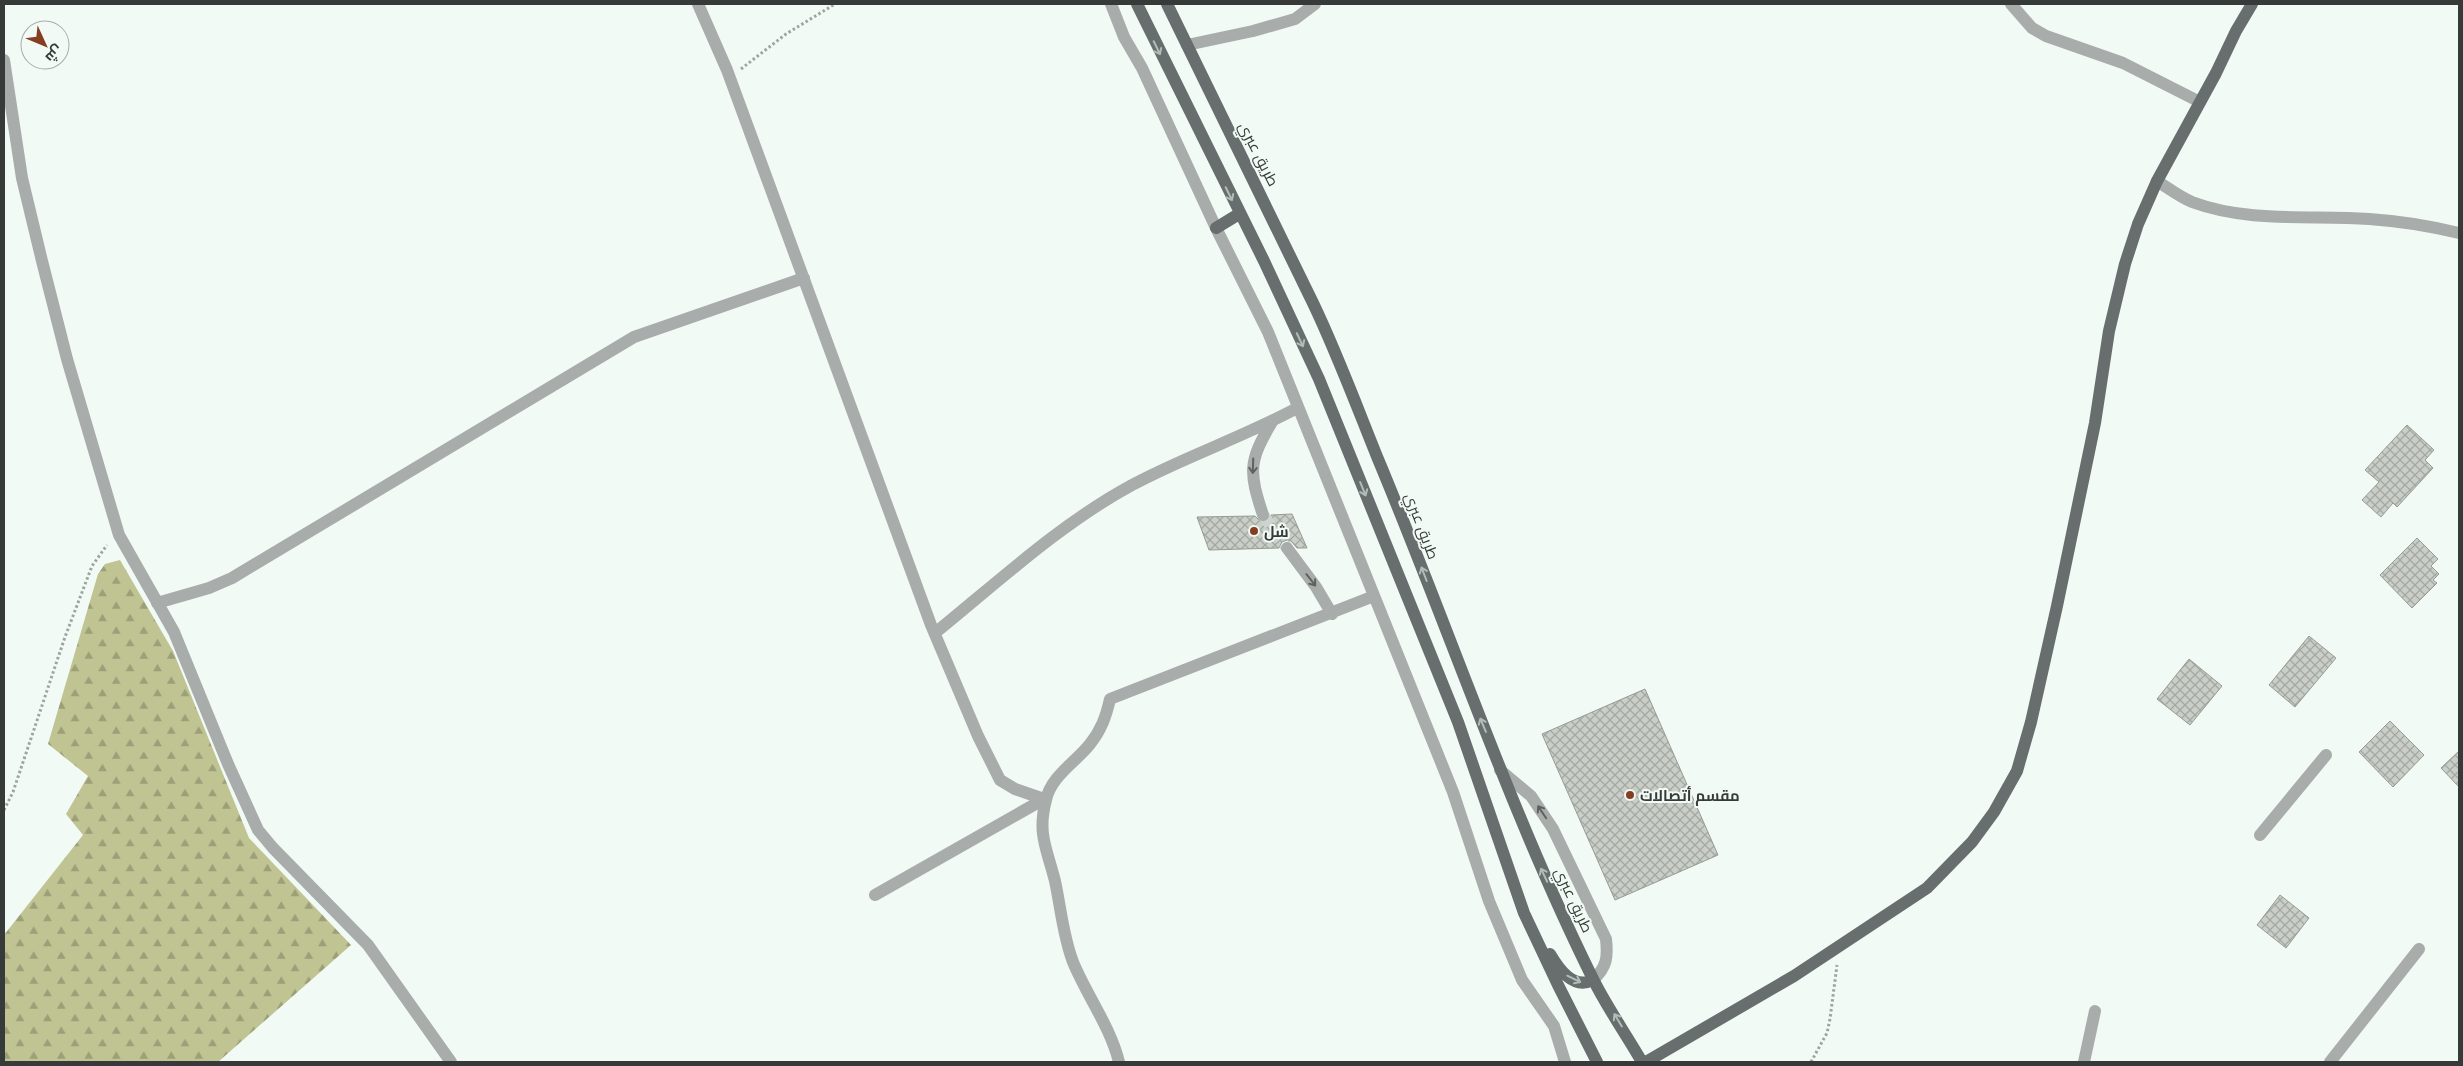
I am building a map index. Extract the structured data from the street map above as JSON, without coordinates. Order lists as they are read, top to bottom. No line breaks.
{"streets":{"main road":["طريق عبري"]},"places":["شل","مقسم أتصالات"],"north":"bottom right"}
